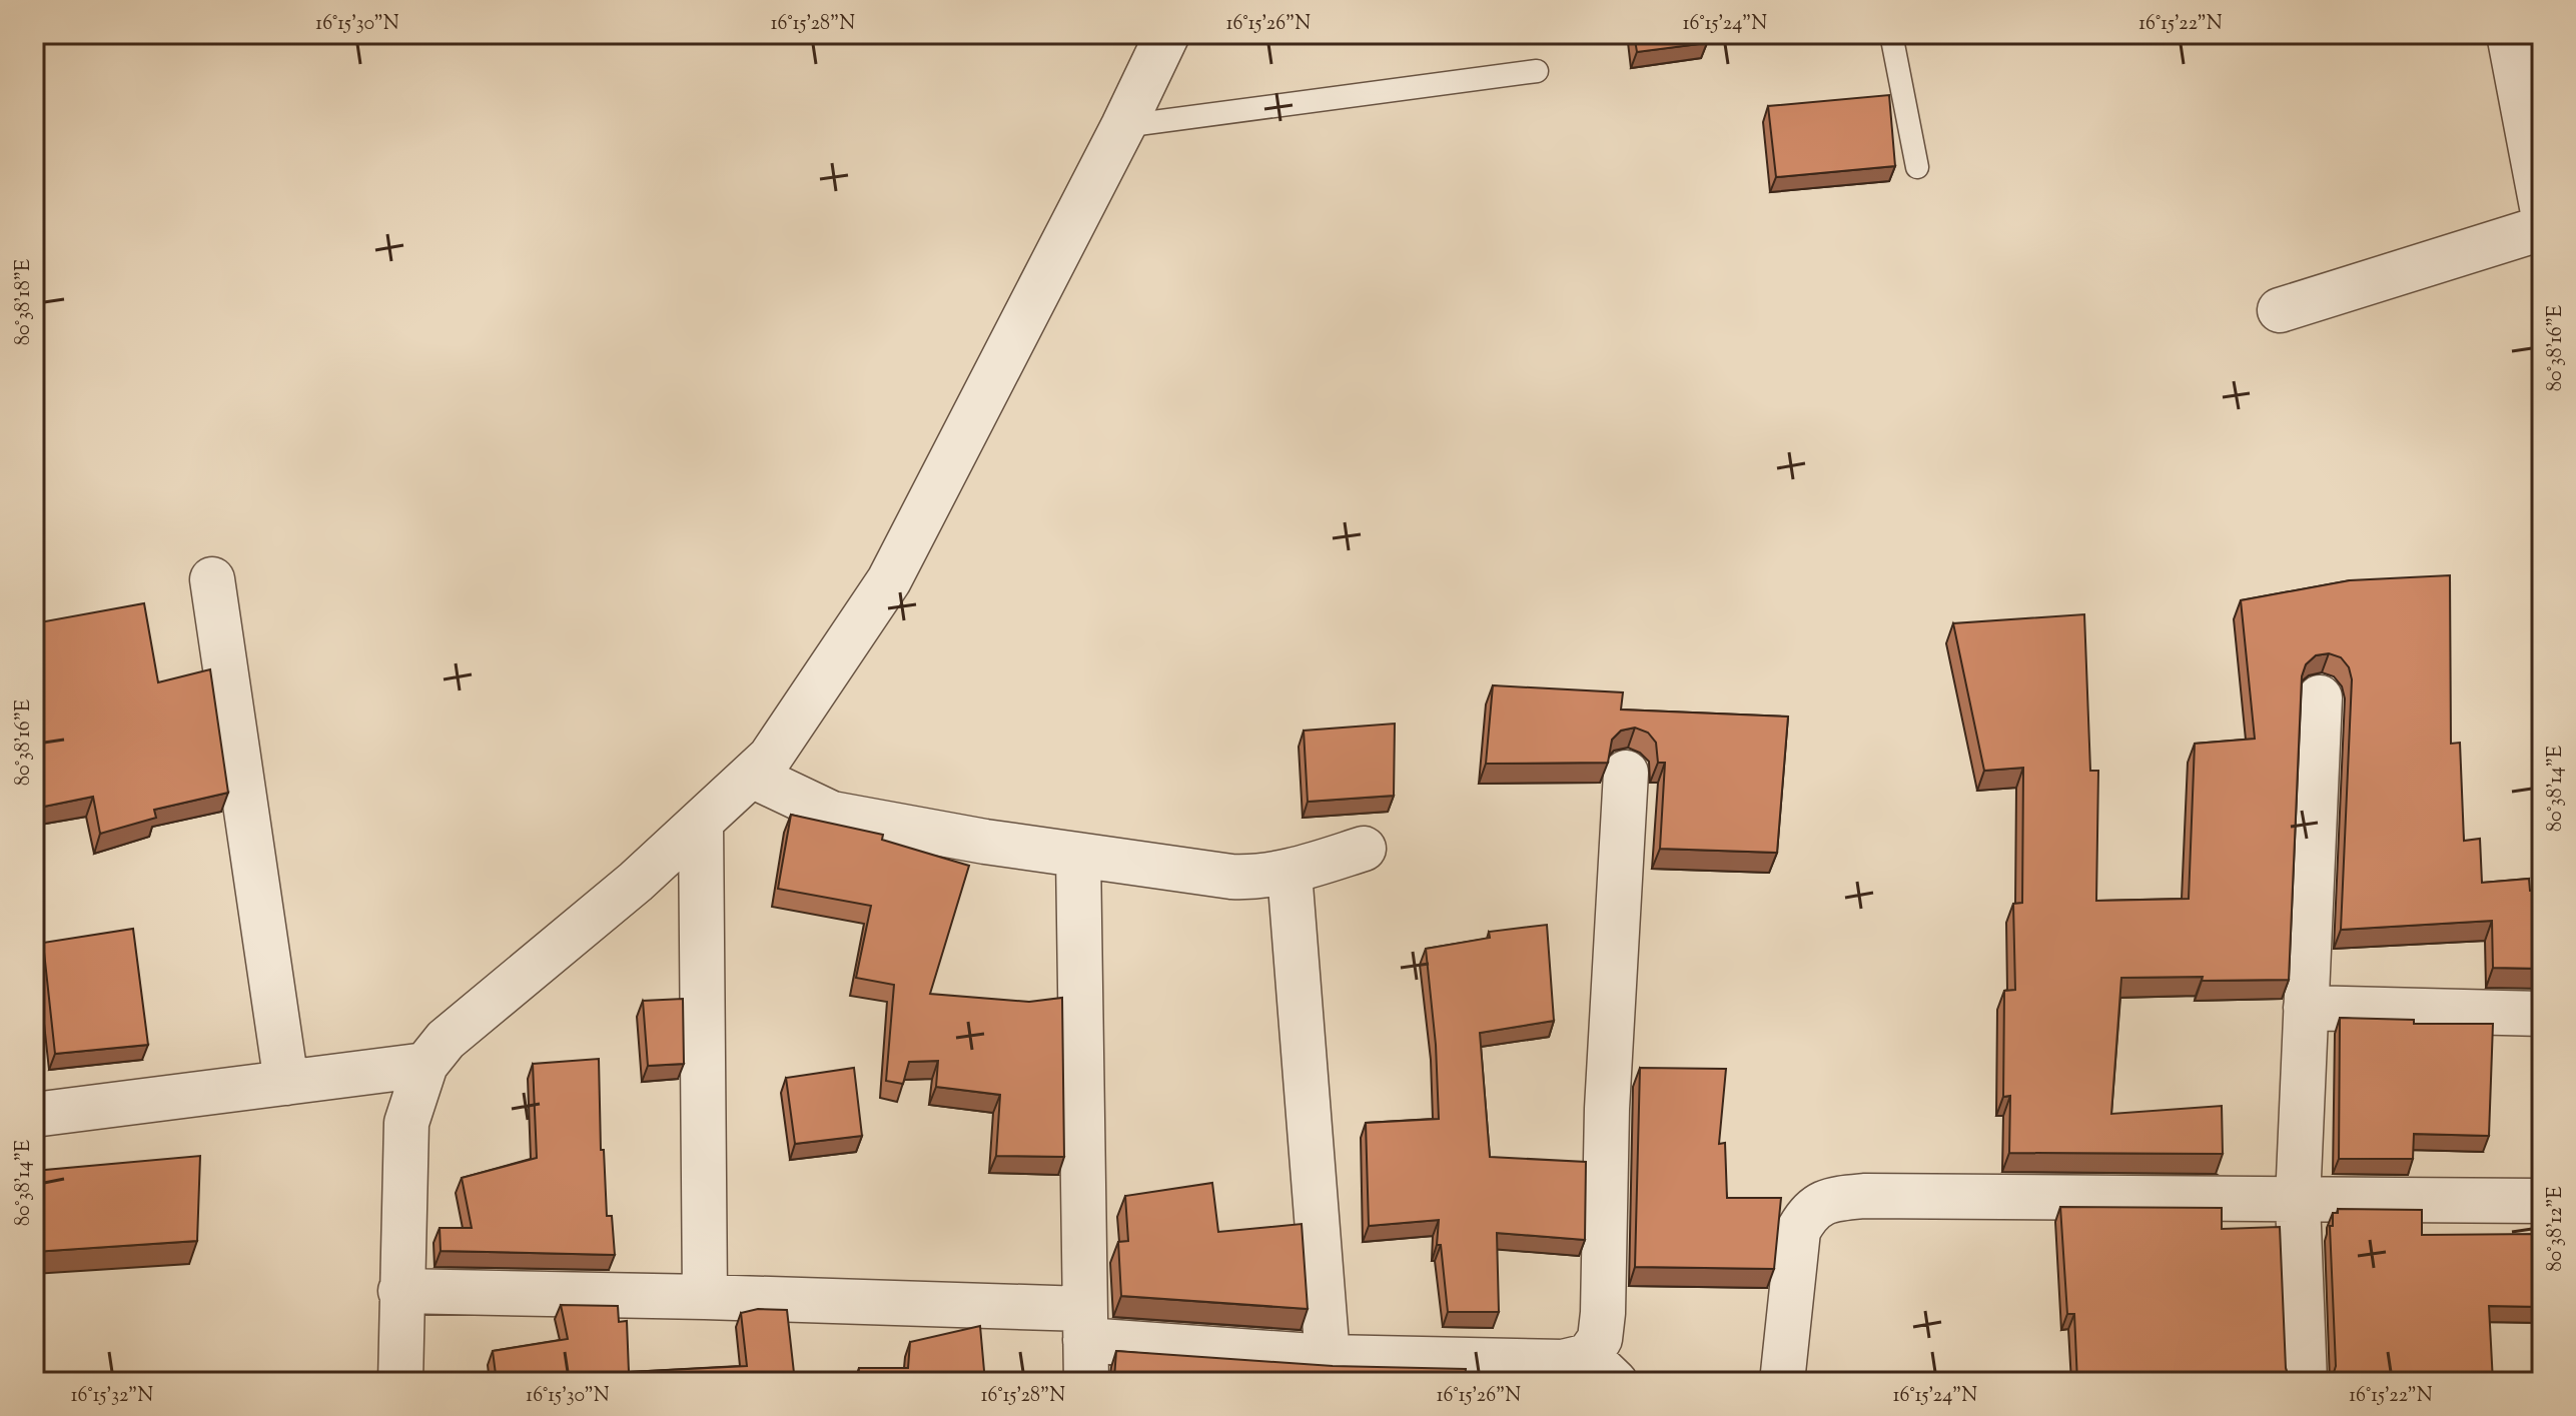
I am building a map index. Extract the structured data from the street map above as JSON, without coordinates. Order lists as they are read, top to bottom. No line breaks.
{"coordinates":["16°15'30\"N","16°15'28\"N","16°15'26\"N","16°15'24\"N","16°15'22\"N","80°38'18\"E","80°38'16\"E","80°38'14\"E","80°38'12\"E","16°15'32\"N"]}
